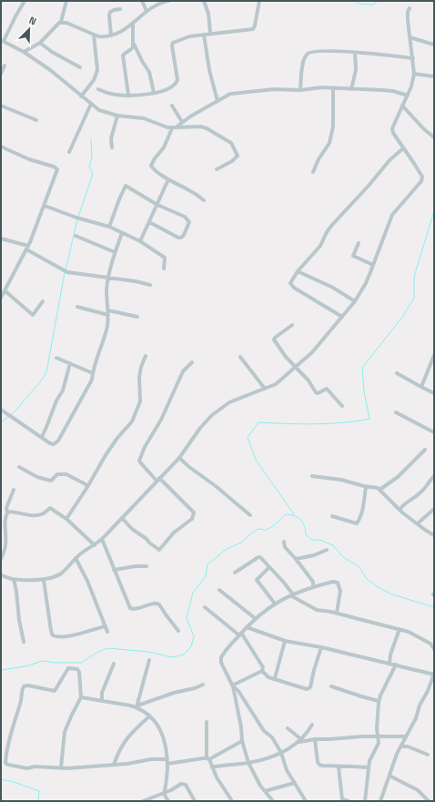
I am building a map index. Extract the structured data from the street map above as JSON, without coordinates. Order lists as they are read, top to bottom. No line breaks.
{"north":"top right"}
